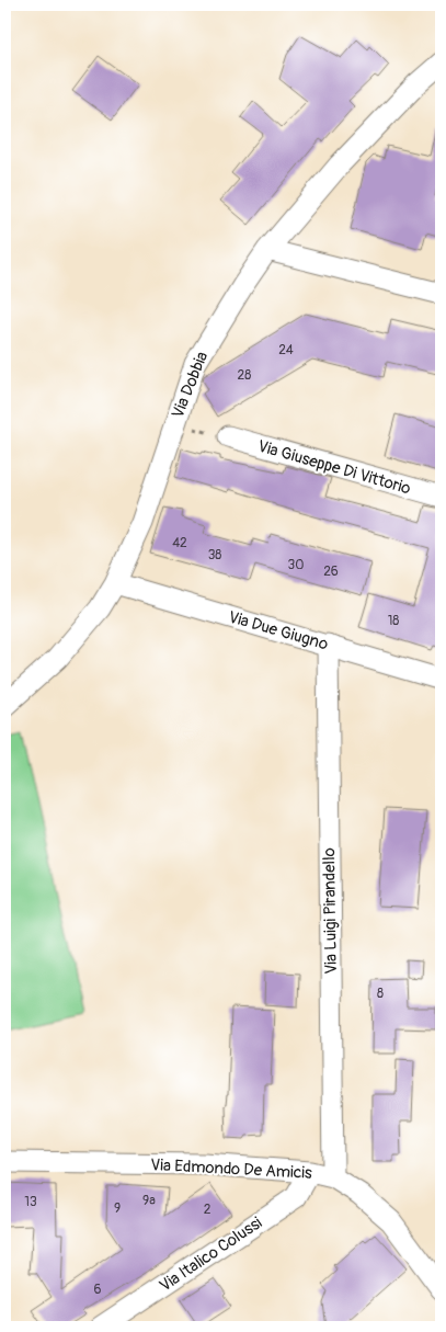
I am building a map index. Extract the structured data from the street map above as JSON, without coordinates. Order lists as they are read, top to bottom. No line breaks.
{"streets":{"street":["Via Dobbia","Via Giuseppe Di Vittorio","Via Due Giugno","Via Luigi Pirandello","Via Edmondo De Amicis","Via Italico Colussi"]},"crossings":[["Via Dobbia","Via Due Giugno"],["Via Due Giugno","Via Luigi Pirandello"],["Via Luigi Pirandello","Via Edmondo De Amicis"],["Via Edmondo De Amicis","Via Italico Colussi"]],"house_numbers":["24","28","42","38","30","26","18","8","9a","13","9","2","6"]}
